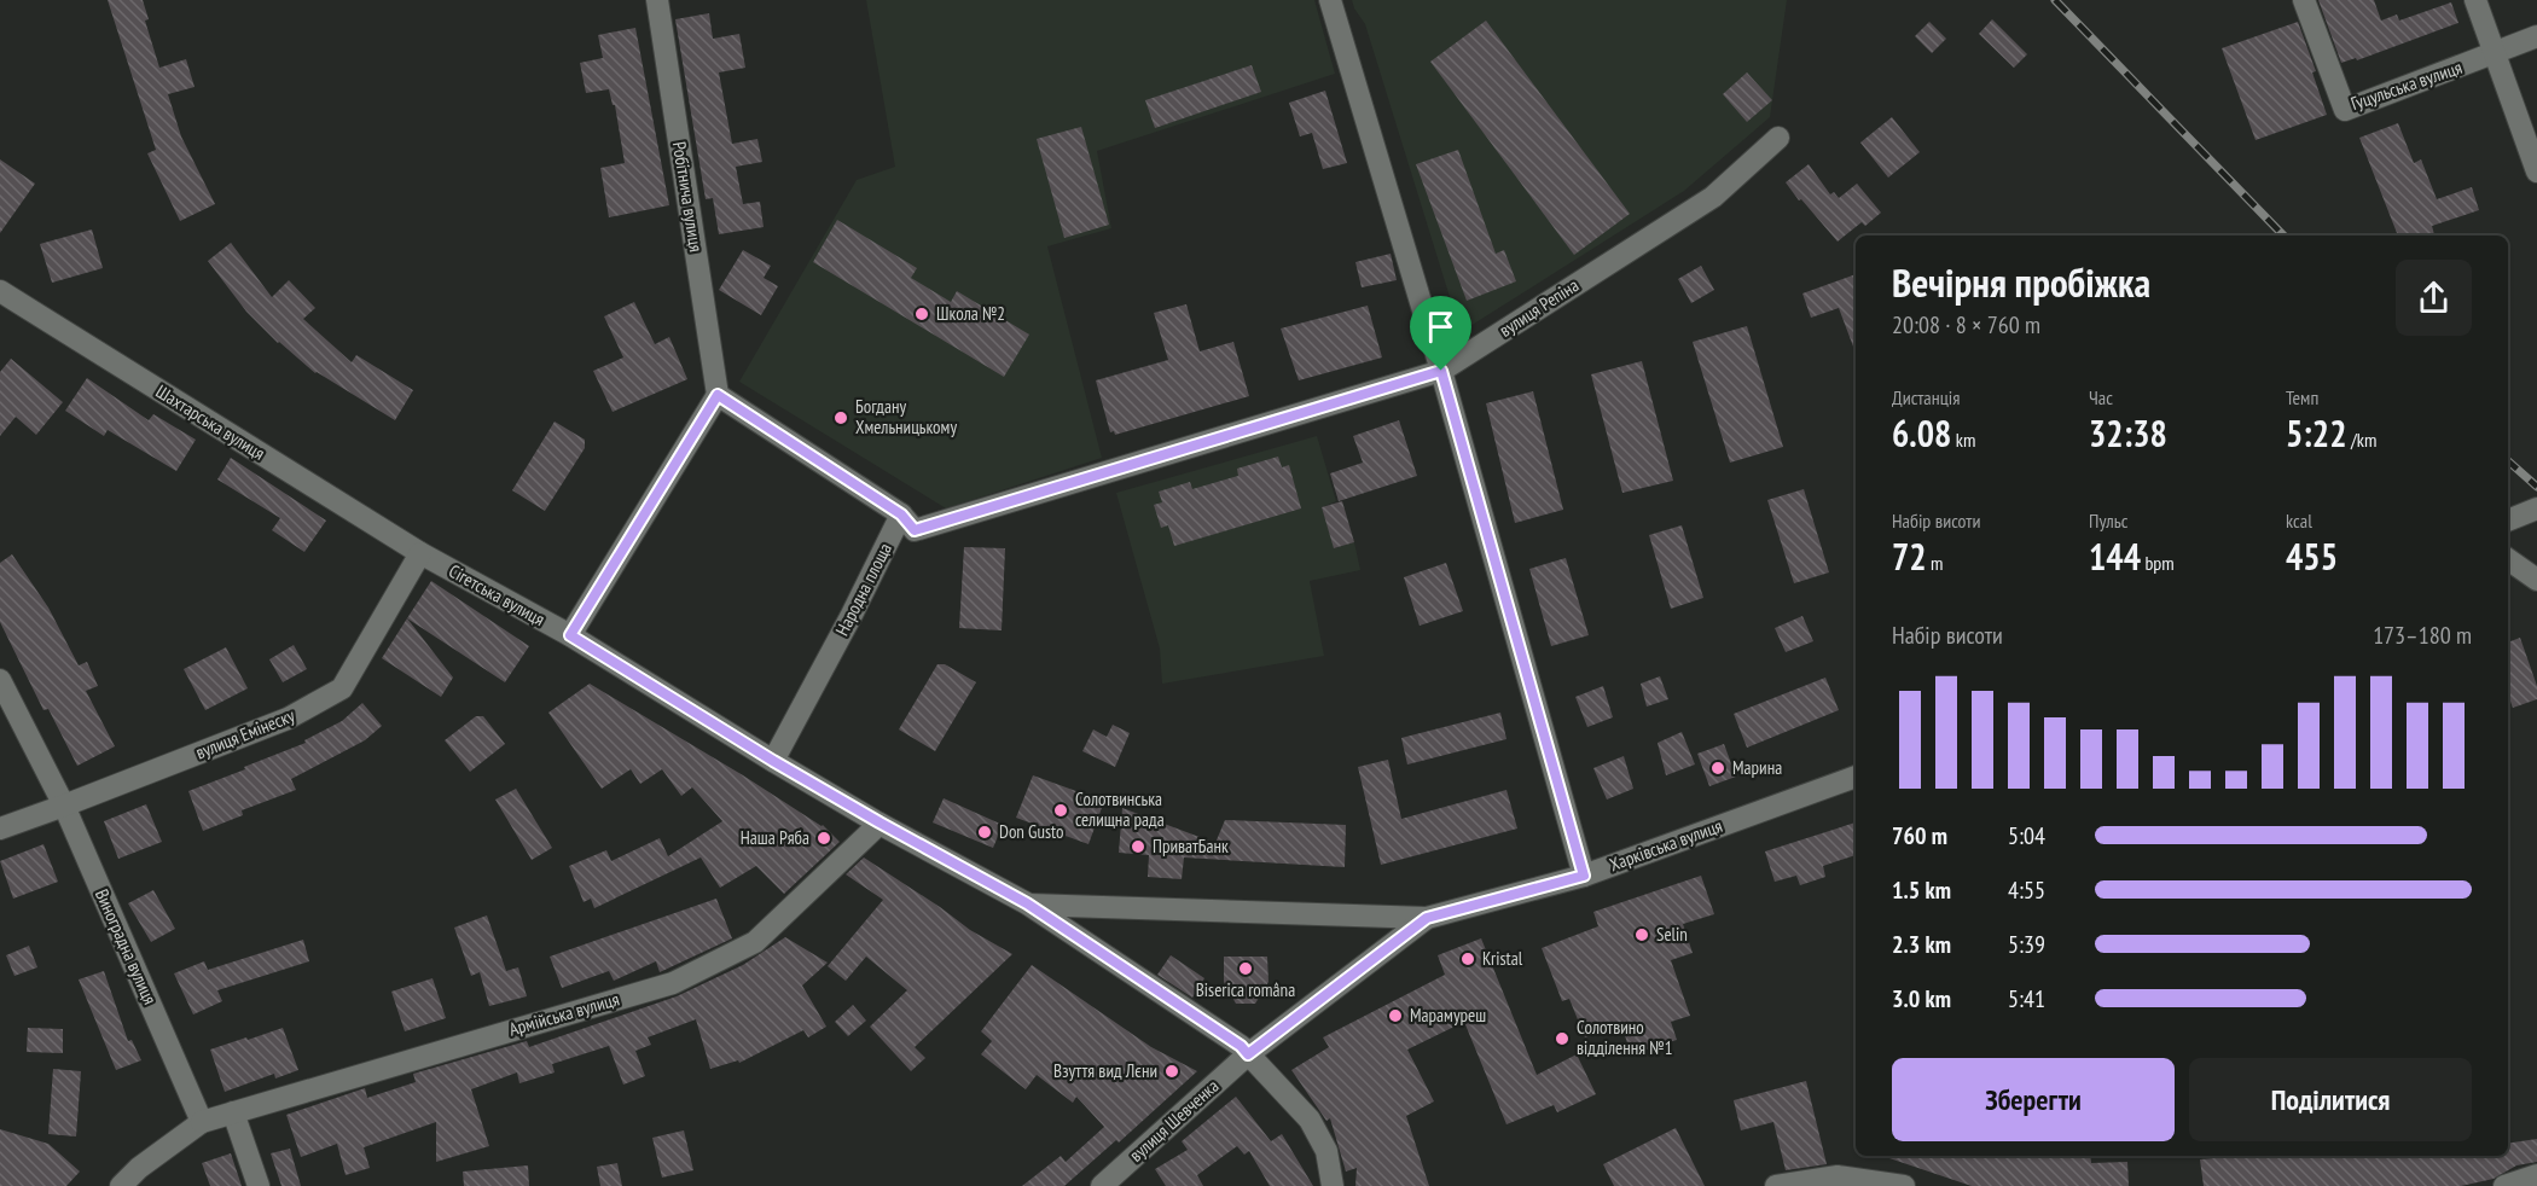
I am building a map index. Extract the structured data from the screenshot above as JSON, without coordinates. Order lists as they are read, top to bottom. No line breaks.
{"streets":{"street":["Гуцульська вулиця","Робітнича вулиця","вулиця Репіна","Шахтарська вулиця","Народна площа","Сігетська вулиця","вулиця Емінеску","Харківська вулиця","Виноградна вулиця","Армійська вулиця","вулиця Шевченка"]},"crossings":[["вулиця Репіна","Народна площа"],["Шахтарська вулиця","Сігетська вулиця"],["Шахтарська вулиця","вулиця Емінеску"],["Народна площа","Сігетська вулиця"],["Сігетська вулиця","вулиця Емінеску"],["Сігетська вулиця","Харківська вулиця"],["Сігетська вулиця","Армійська вулиця"],["Сігетська вулиця","вулиця Шевченка"],["вулиця Емінеску","Виноградна вулиця"],["Харківська вулиця","вулиця Шевченка"],["Виноградна вулиця","Армійська вулиця"]],"places":["Школа №2","Богдану Хмельницькому","Марина","Солотвинська селищна рада","Don Gusto","Наша Ряба","ПриватБанк","Selin","Kristal","Biserica româna","Марамуреш","Солотвино відділення №1","Взуття вид Лєни"],"page":{"heading":["Вечірня пробіжка","20:08 · 8 × 760 m"],"stats":[["Дистанція","6.08 km"],["Час","32:38"],["Темп","5:22 /km"],["Набір висоти","72 m"],["Пульс","144 bpm"],["kcal","455"]],"chart":["Набір висоти","173–180 m"],"list":[{"name":"760 m","note":"5:04"},{"name":"1.5 km","note":"4:55"},{"name":"2.3 km","note":"5:39"},{"name":"3.0 km","note":"5:41"}],"buttons":["Зберегти","Поділитися"]}}
